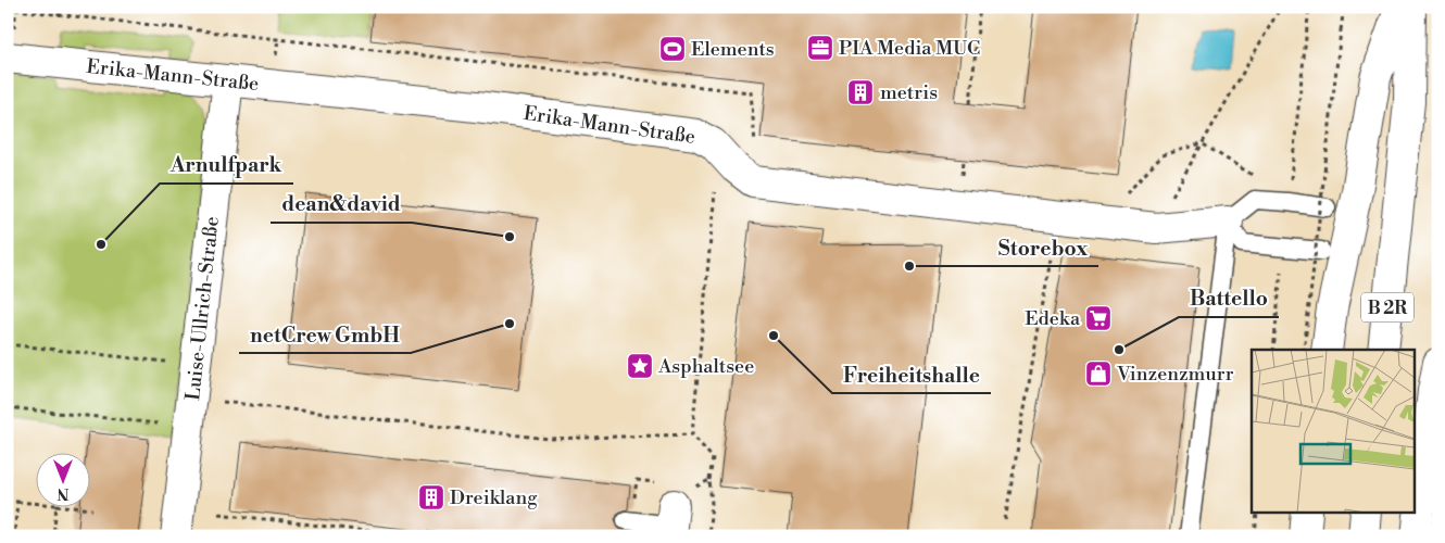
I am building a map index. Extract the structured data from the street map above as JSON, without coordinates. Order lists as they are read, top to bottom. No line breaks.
{"streets":{"main road":["Erika-Mann-Straße","B 2R","Luise-Ullrich-Straße"]},"crossings":[["Erika-Mann-Straße","Luise-Ullrich-Straße"]],"places":{"office":["PIA Media MUC"],"sports":["Elements"],"building":["metris","Dreiklang"],"other":["dean&david","Arnulfpark","Storebox","netCrew GmbH","Freiheitshalle","Battello"],"supermarket":["Edeka"],"place":["Asphaltsee"],"shop":["Vinzenzmurr"]},"north":"bottom"}
